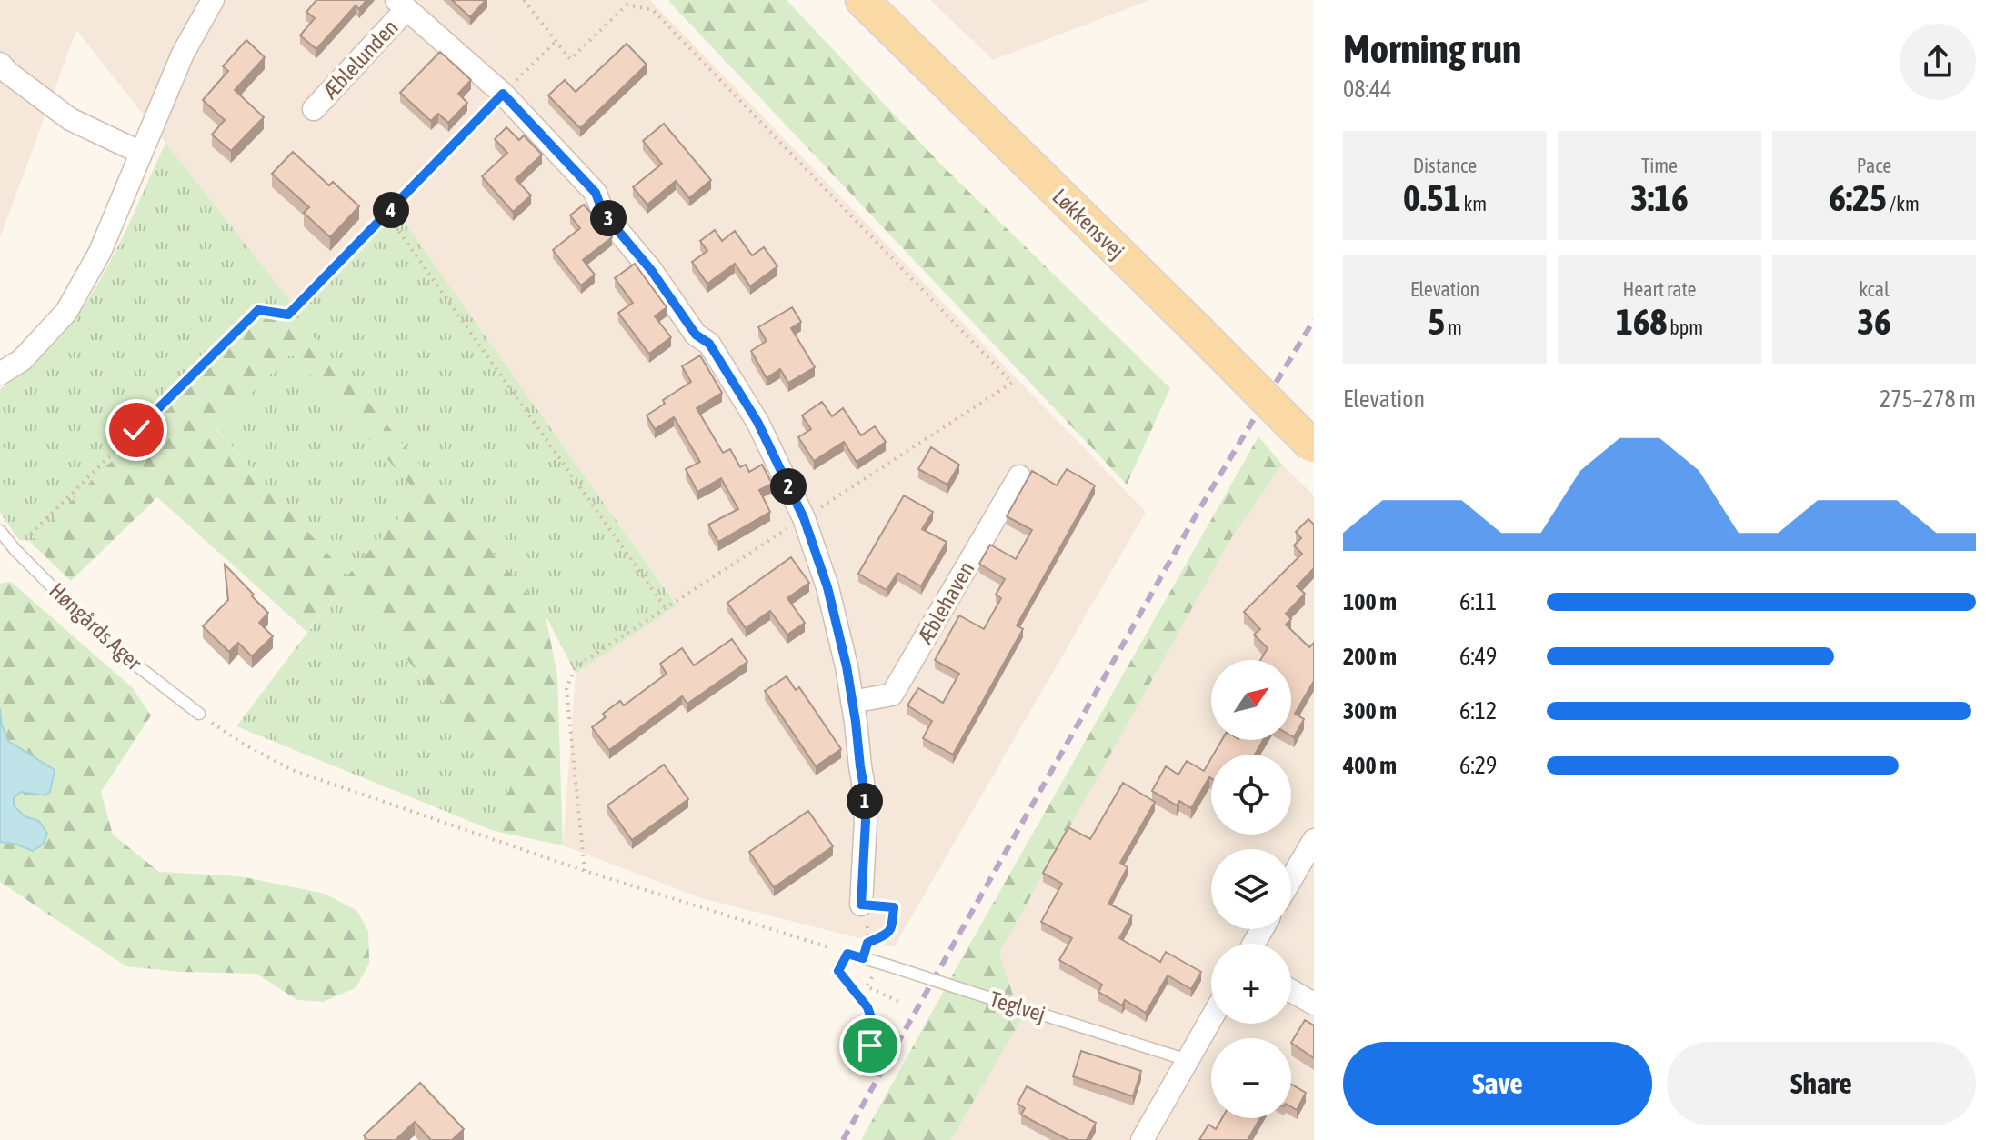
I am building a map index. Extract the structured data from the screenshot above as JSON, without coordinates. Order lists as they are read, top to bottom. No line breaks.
{"streets":{"main road":["Løkkensvej"],"street":["Æblelunden","Æblehaven"],"lane":["Høngårds Ager","Teglvej"]},"crossings":[["Æblelunden","Æblehaven"]],"north":"top right","page":{"heading":["Morning run","08:44"],"stats":[["Distance","0.51 km"],["Time","3:16"],["Pace","6:25 /km"],["Elevation","5 m"],["Heart rate","168 bpm"],["kcal","36"]],"pins":["4","3","2","1"],"chart":["Elevation","275–278 m"],"list":[{"name":"100 m","note":"6:11"},{"name":"200 m","note":"6:49"},{"name":"300 m","note":"6:12"},{"name":"400 m","note":"6:29"}],"map_buttons":["+","−"],"buttons":["Save","Share"]}}
